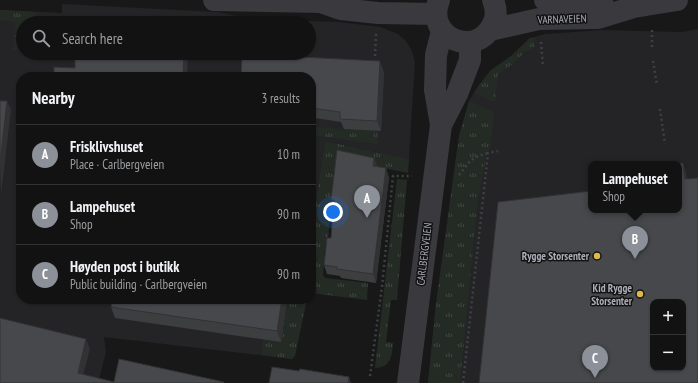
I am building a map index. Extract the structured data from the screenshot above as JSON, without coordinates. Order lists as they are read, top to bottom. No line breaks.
{"streets":{"street":["VARNAVEIEN","CARLBERGVEIEN"]},"places":["Rygge Storsenter","Kid Rygge Storsenter"],"page":{"search":"Search here","heading":["Nearby","3 results"],"list":[{"mark":"A","name":"Frisklivshuset","note":"Place · Carlbergveien","value":"10 m"},{"mark":"B","name":"Lampehuset","note":"Shop","value":"90 m"},{"mark":"C","name":"Høyden post i butikk","note":"Public building · Carlbergveien","value":"90 m"}],"popup":["Lampehuset","Shop"],"pins":["A","B","C"],"map_buttons":["+","−"]}}
